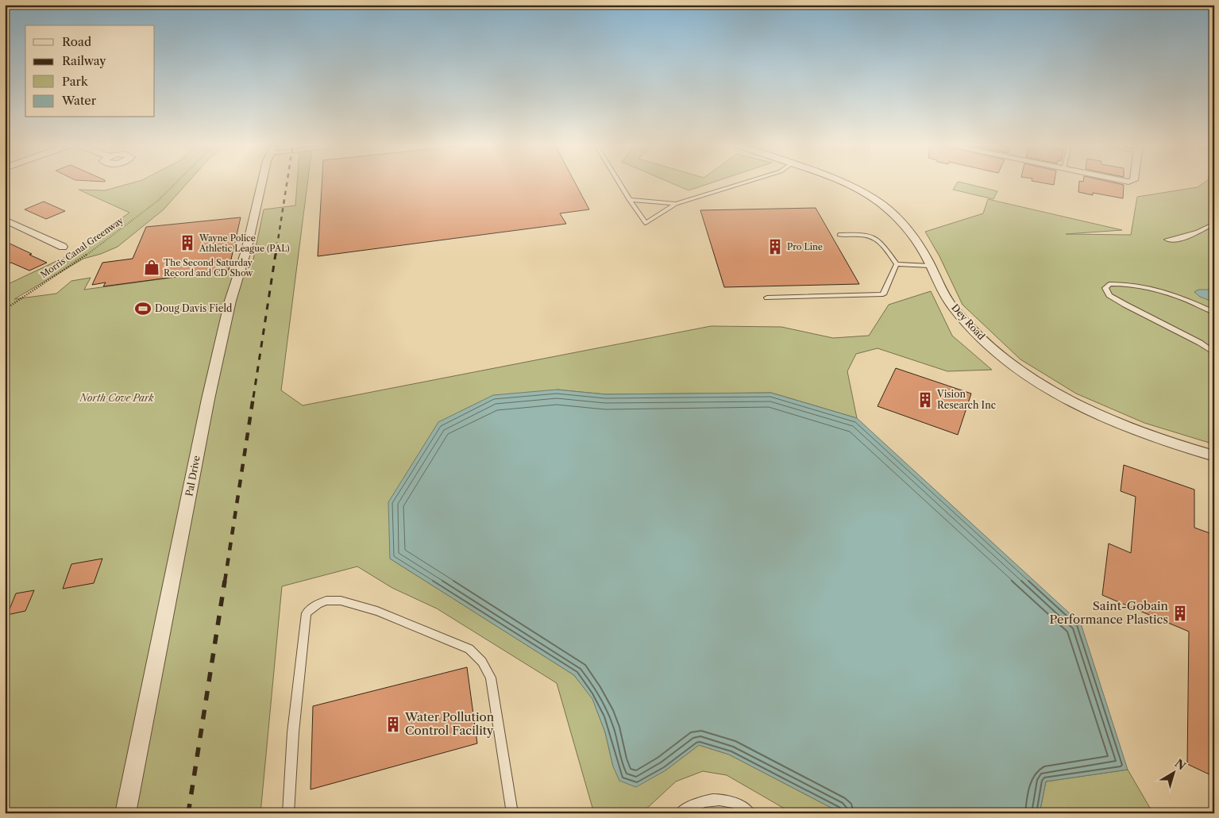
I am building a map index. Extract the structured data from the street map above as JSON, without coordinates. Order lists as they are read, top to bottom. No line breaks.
{"streets":{"street":["Dey Road","Pal Drive"],"path":["Morris Canal Greenway"]},"parks":["North Cove Park"],"places":{"building":["Wayne Police Athletic League (PAL)","Pro Line","Vision Research Inc","Saint-Gobain Performance Plastics","Water Pollution Control Facility"],"shop":["The Second Saturday Record and CD Show"],"sports":["Doug Davis Field"]},"legend":["Road","Railway","Park","Water"],"north":"top right"}
